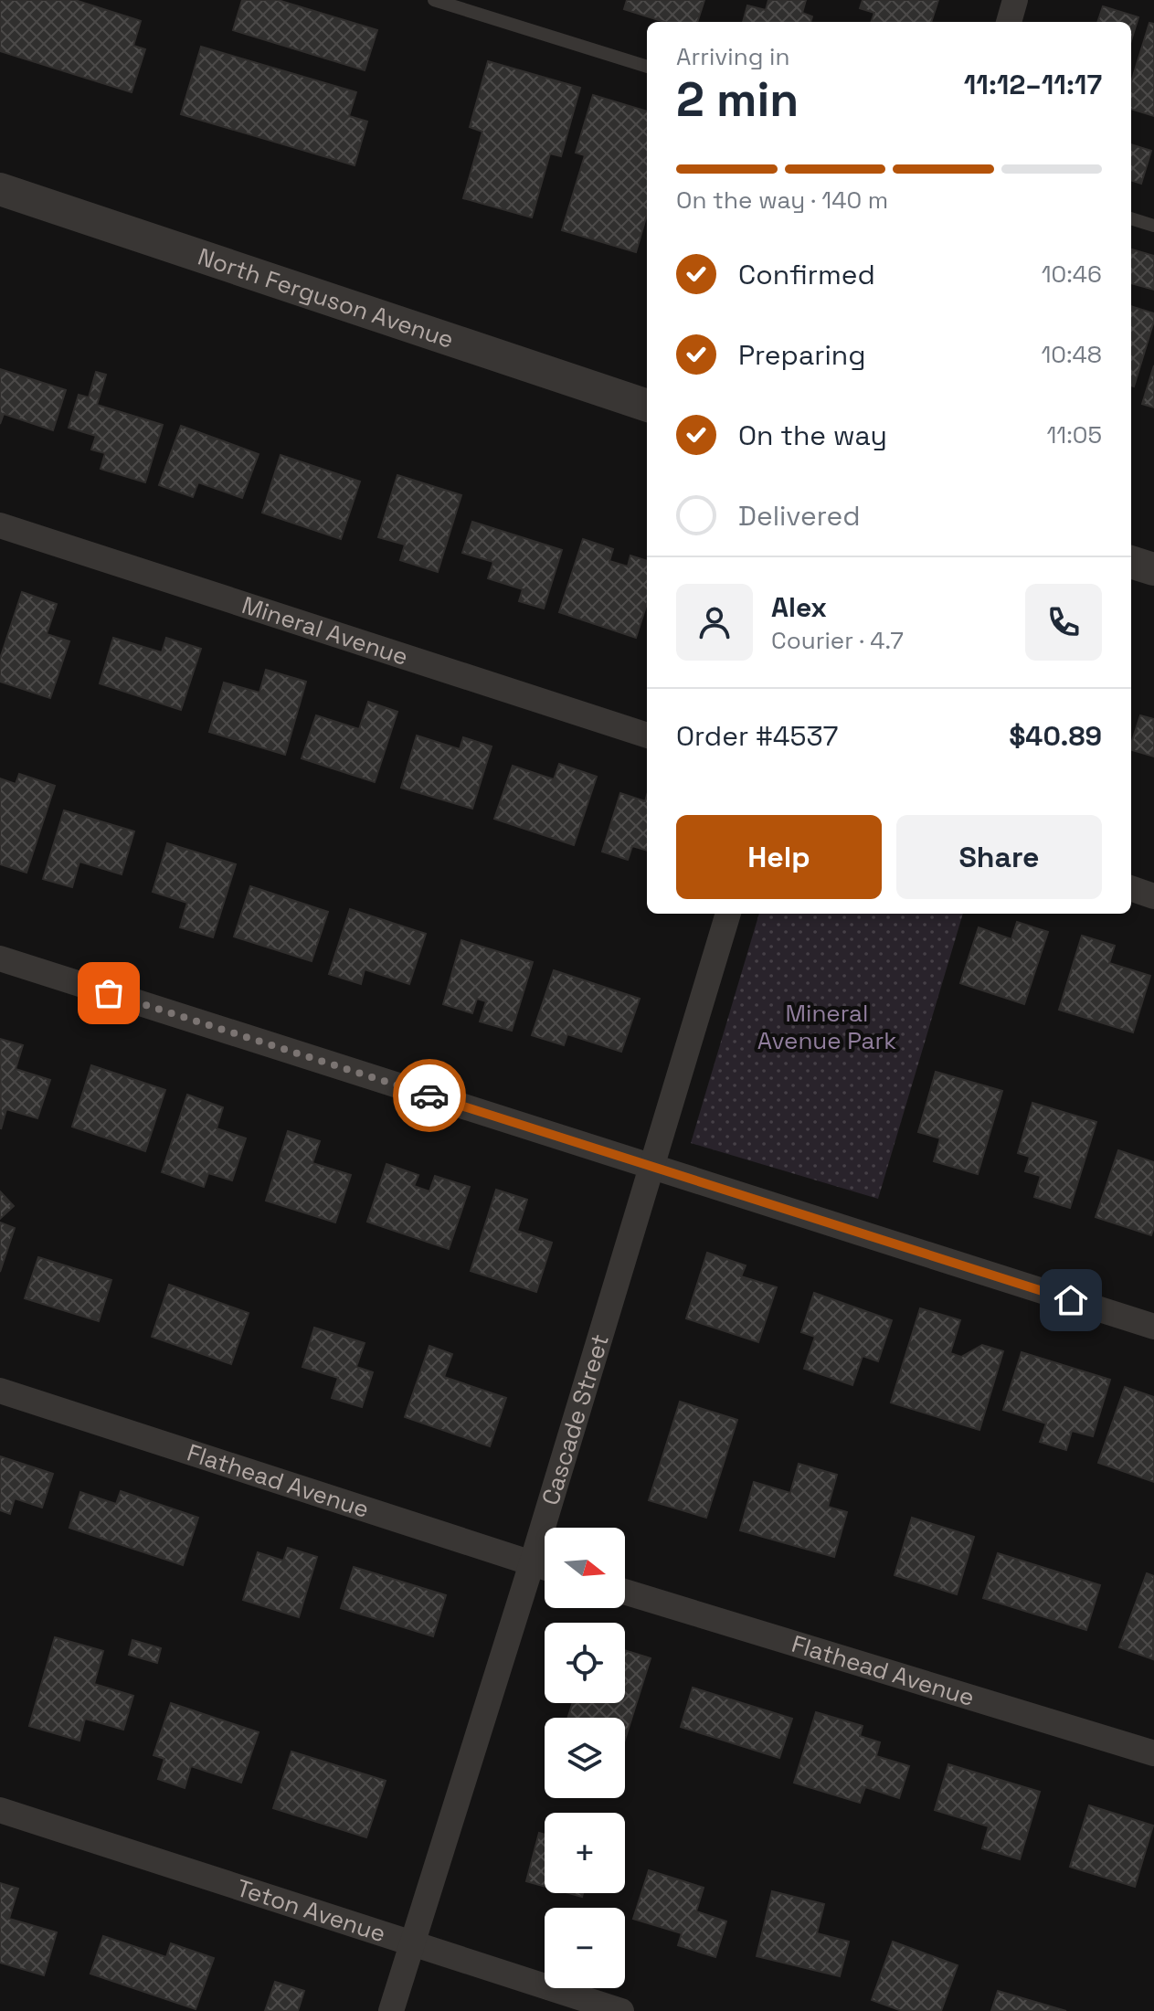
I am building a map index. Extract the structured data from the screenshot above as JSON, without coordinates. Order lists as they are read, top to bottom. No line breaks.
{"streets":{"street":["North Ferguson Avenue","Mineral Avenue","Cascade Street","Flathead Avenue","Teton Avenue"]},"crossings":[["Cascade Street","Flathead Avenue"],["Cascade Street","Teton Avenue"]],"parks":["Mineral Avenue Park"],"north":"right","page":{"heading":["2 min","Arriving in","11:12–11:17"],"panel":["Alex","Courier · 4.7","Order #4537","$40.89"],"bar":"On the way · 140 m","list":[["Confirmed","10:46"],["Preparing","10:48"],["On the way","11:05"],"Delivered"],"buttons":["Help","Share"],"map_buttons":["+","−"]}}
